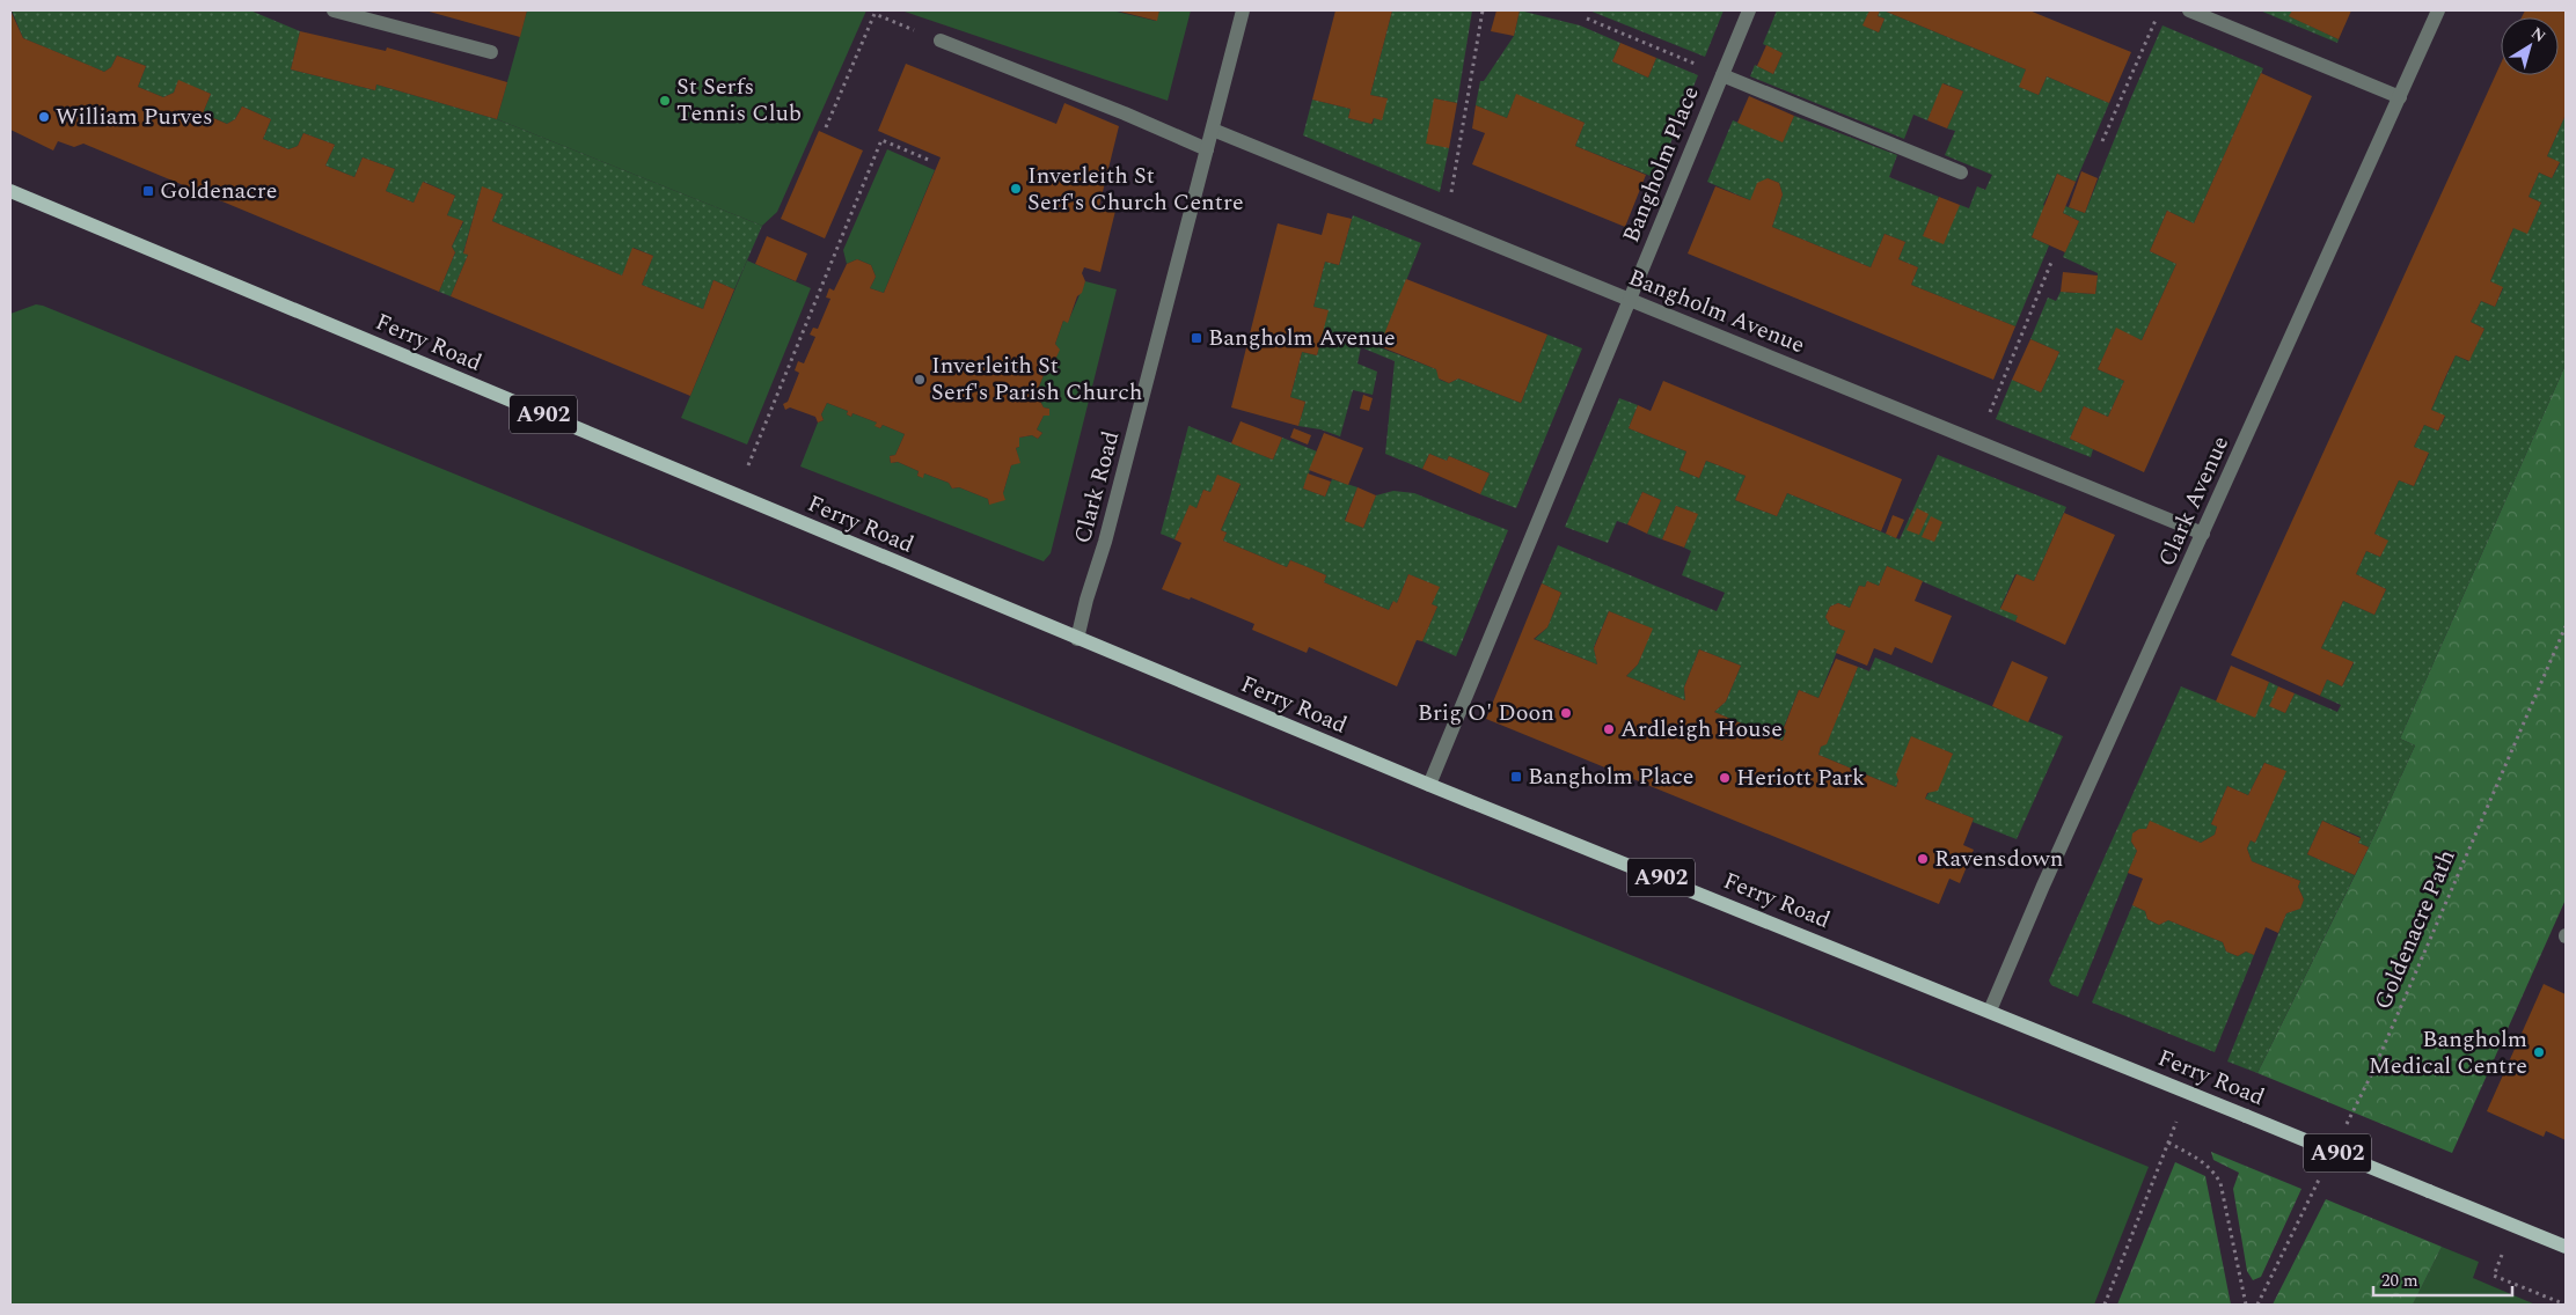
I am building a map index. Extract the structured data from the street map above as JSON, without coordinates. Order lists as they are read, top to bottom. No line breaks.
{"streets":{"main road":["Ferry Road","A902"],"street":["Bangholm Place","Bangholm Avenue","Clark Road","Clark Avenue"],"path":["Goldenacre Path"]},"crossings":[["Bangholm Place","Bangholm Avenue"],["Bangholm Place","Ferry Road"],["Bangholm Avenue","Clark Road"],["Bangholm Avenue","Clark Avenue"],["Ferry Road","Clark Road"],["Ferry Road","Clark Avenue"]],"places":{"other":["St Serfs Tennis Club","William Purves","Inverleith St Serf's Church Centre","Inverleith St Serf's Parish Church","Brig O' Doon","Ardleigh House","Heriott Park","Ravensdown","Bangholm Medical Centre"],"transit":["Goldenacre","Bangholm Avenue","Bangholm Place"]},"scale_bar":"20 m","north":"top right"}
